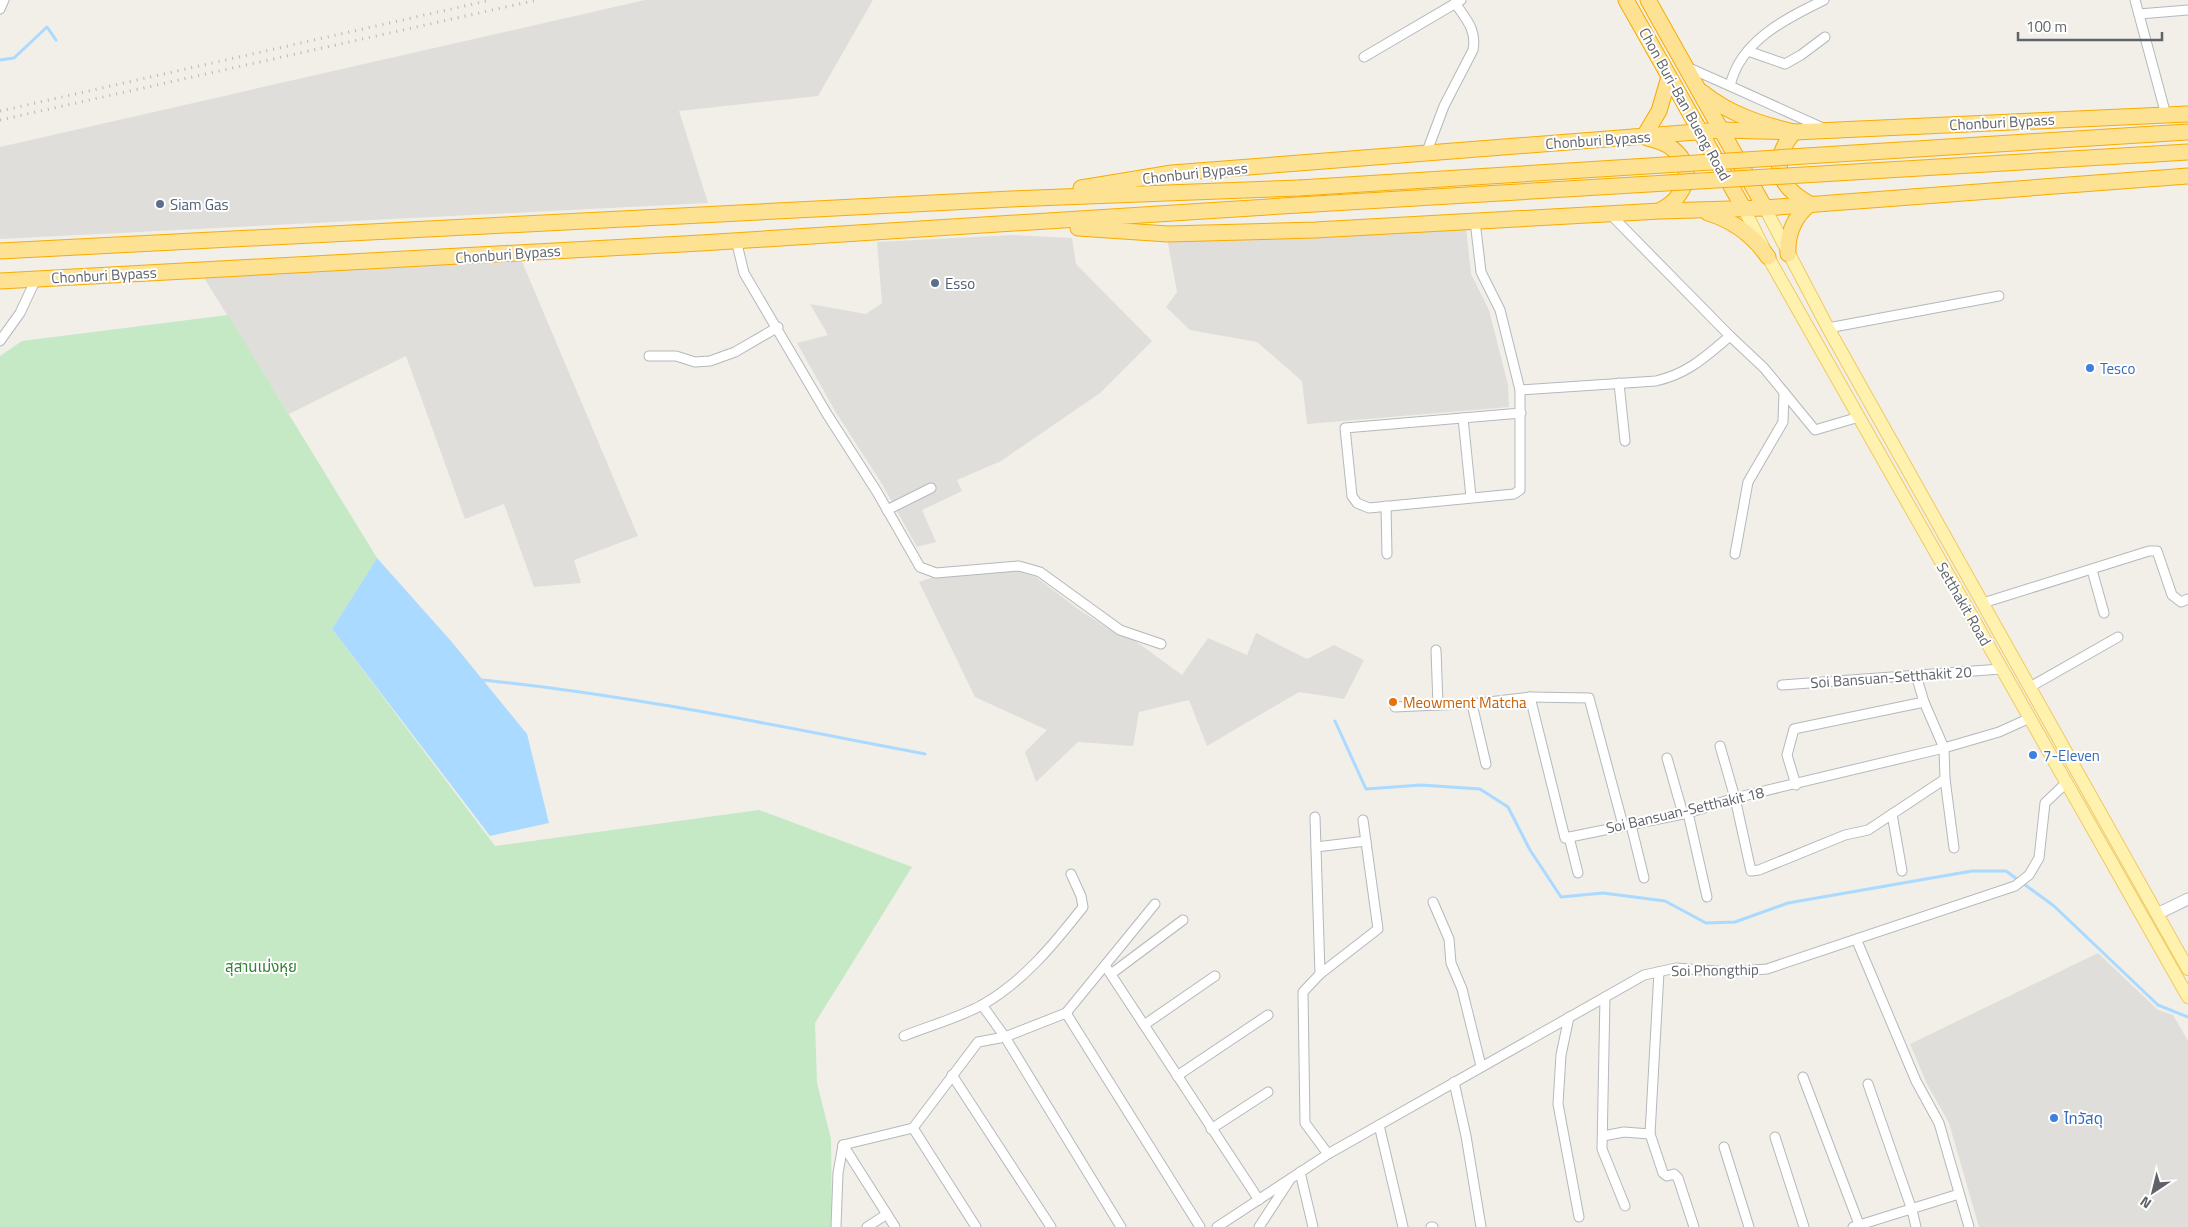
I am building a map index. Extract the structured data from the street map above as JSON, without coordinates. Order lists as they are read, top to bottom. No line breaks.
{"streets":{"highway":["Chon Buri-Ban Bueng Road","Chonburi Bypass"],"main road":["Setthakit Road"],"street":["Soi Bansuan-Setthakit 20","Soi Bansuan-Setthakit 18","Soi Phongthip"]},"crossings":[["Chon Buri-Ban Bueng Road","Chonburi Bypass"],["Chon Buri-Ban Bueng Road","Setthakit Road"],["Chonburi Bypass","Setthakit Road"],["Setthakit Road","Soi Bansuan-Setthakit 20"],["Setthakit Road","Soi Bansuan-Setthakit 18"],["Setthakit Road","Soi Phongthip"]],"parks":["สุสานเม่งหุย"],"places":["Siam Gas","Esso","Tesco","Meowment Matcha","7-Eleven","ไทวัสดุ"],"scale_bar":"100 m","north":"bottom left"}
